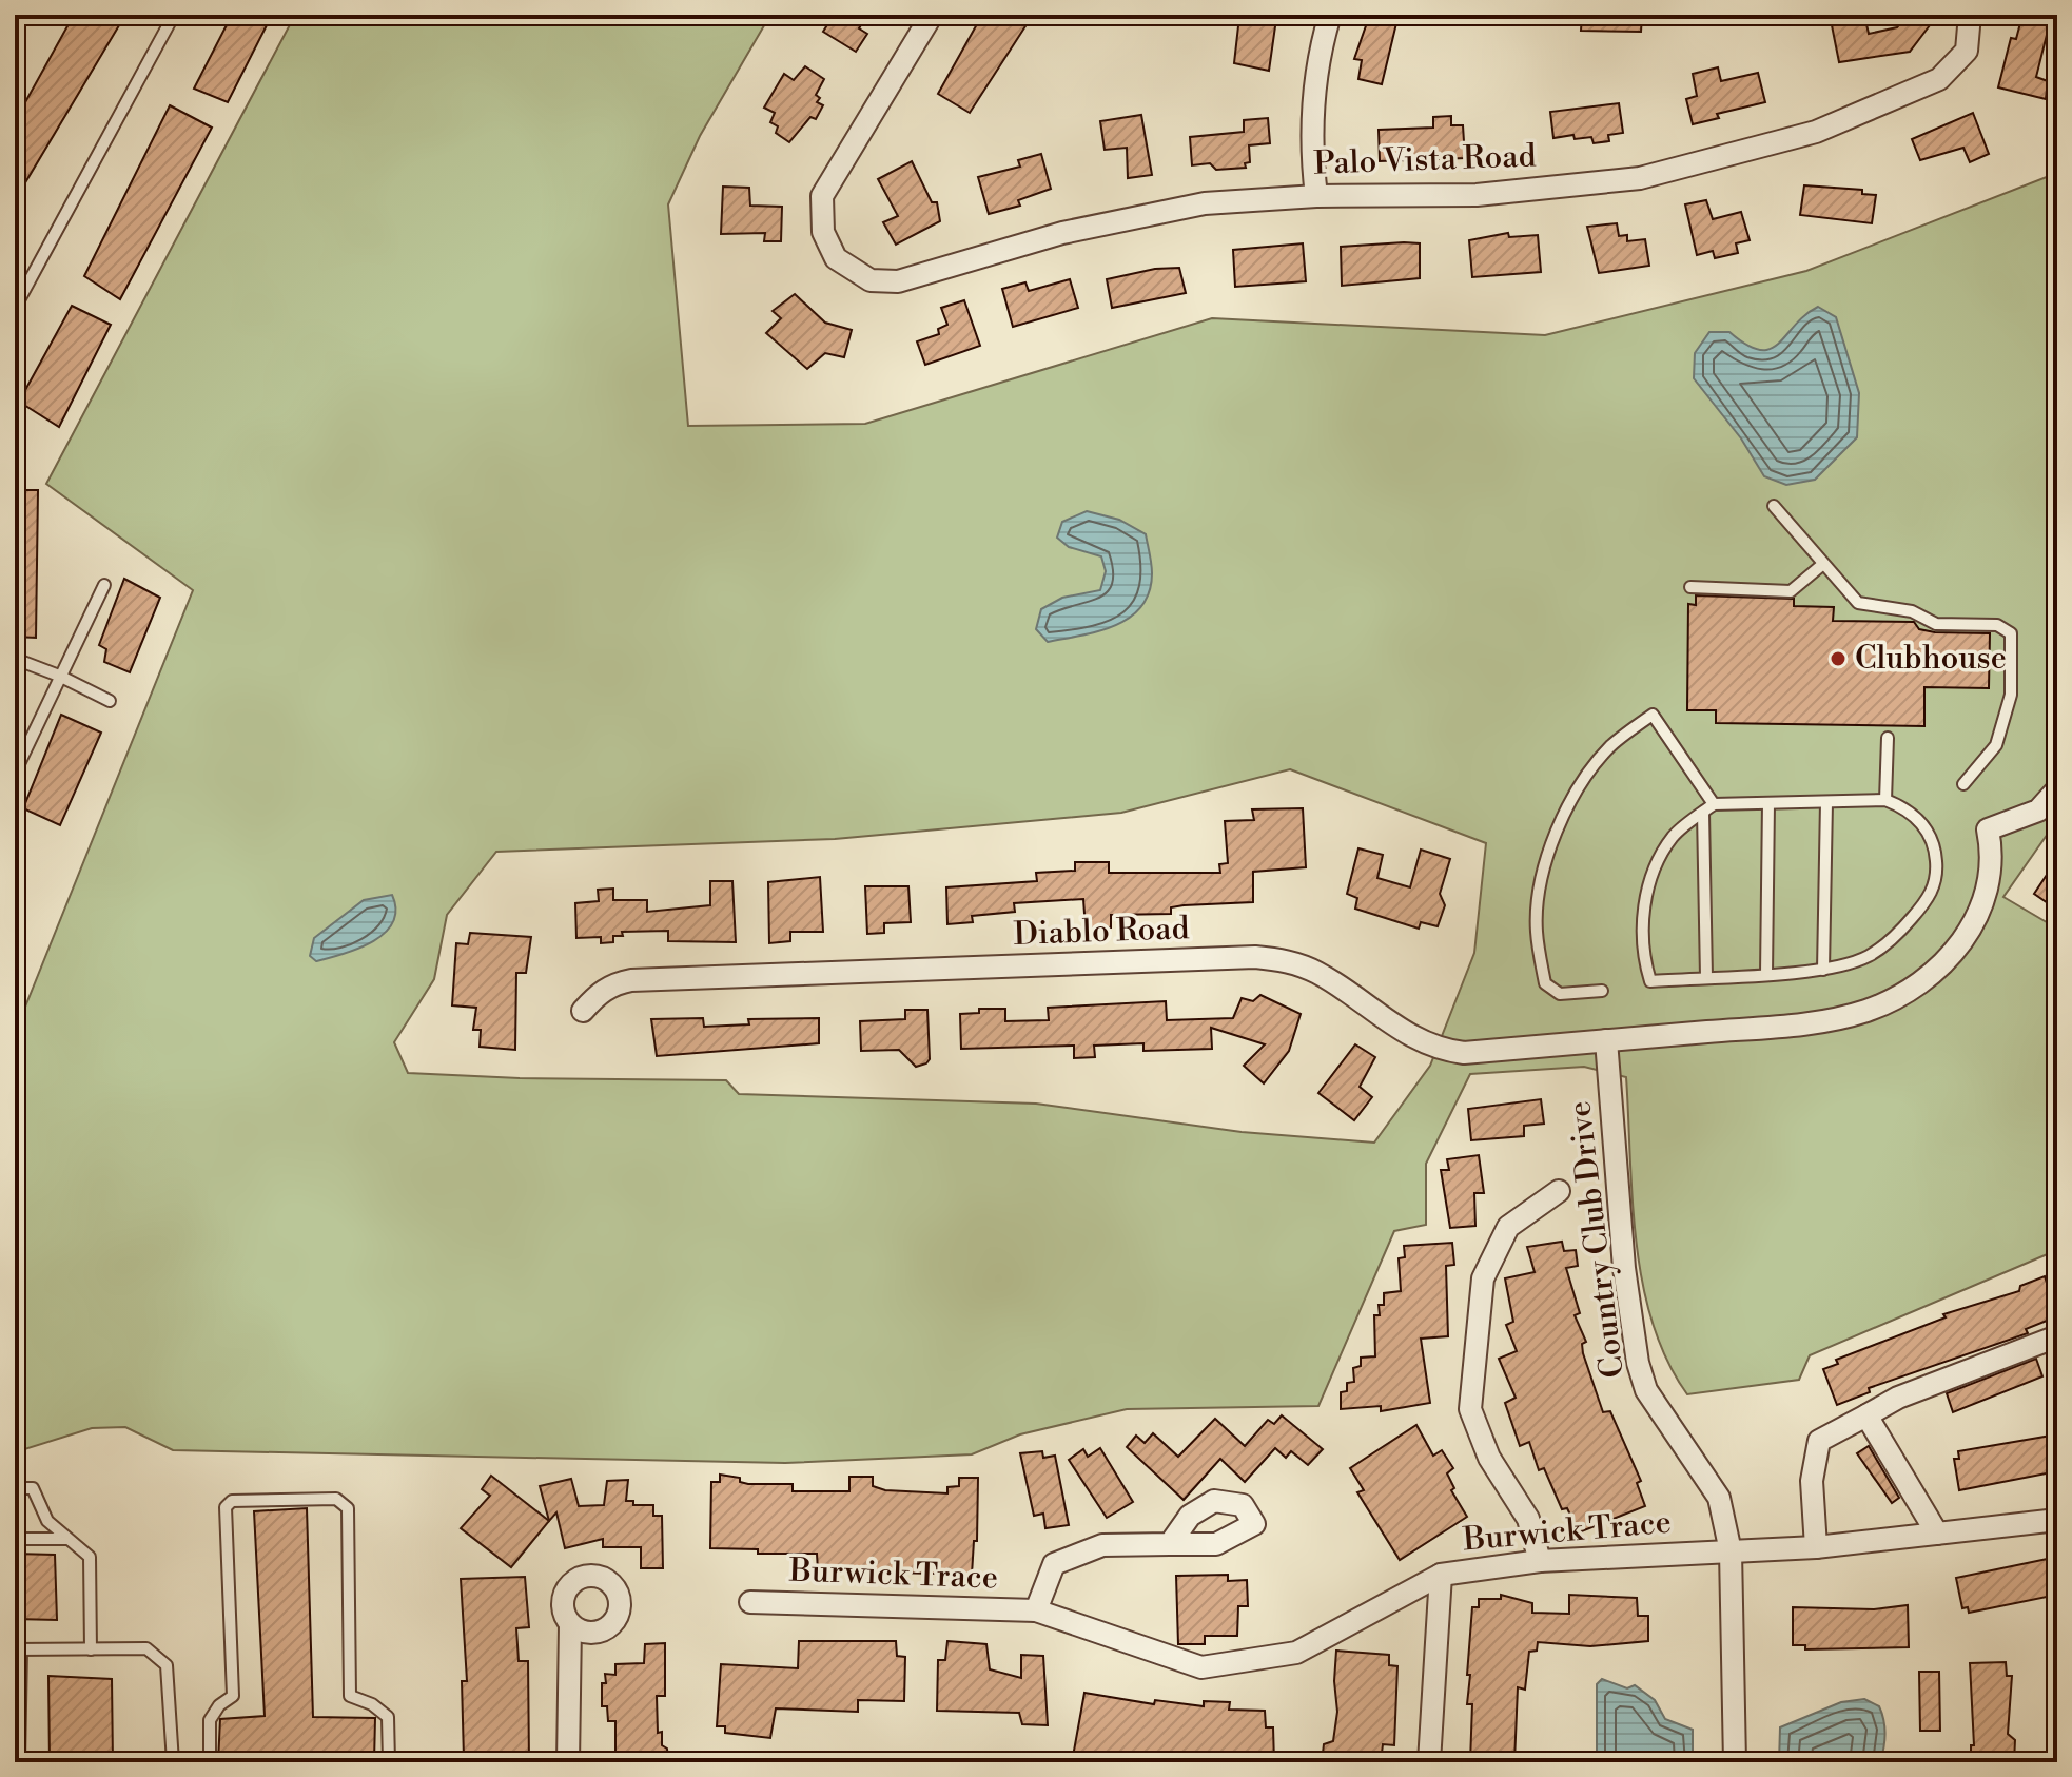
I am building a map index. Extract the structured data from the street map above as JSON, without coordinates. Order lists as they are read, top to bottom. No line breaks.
{"streets":{"street":["Palo Vista Road","Diablo Road","Country Club Drive","Burwick Trace"]},"crossings":[["Diablo Road","Country Club Drive"],["Country Club Drive","Burwick Trace"]],"places":["Clubhouse"]}
